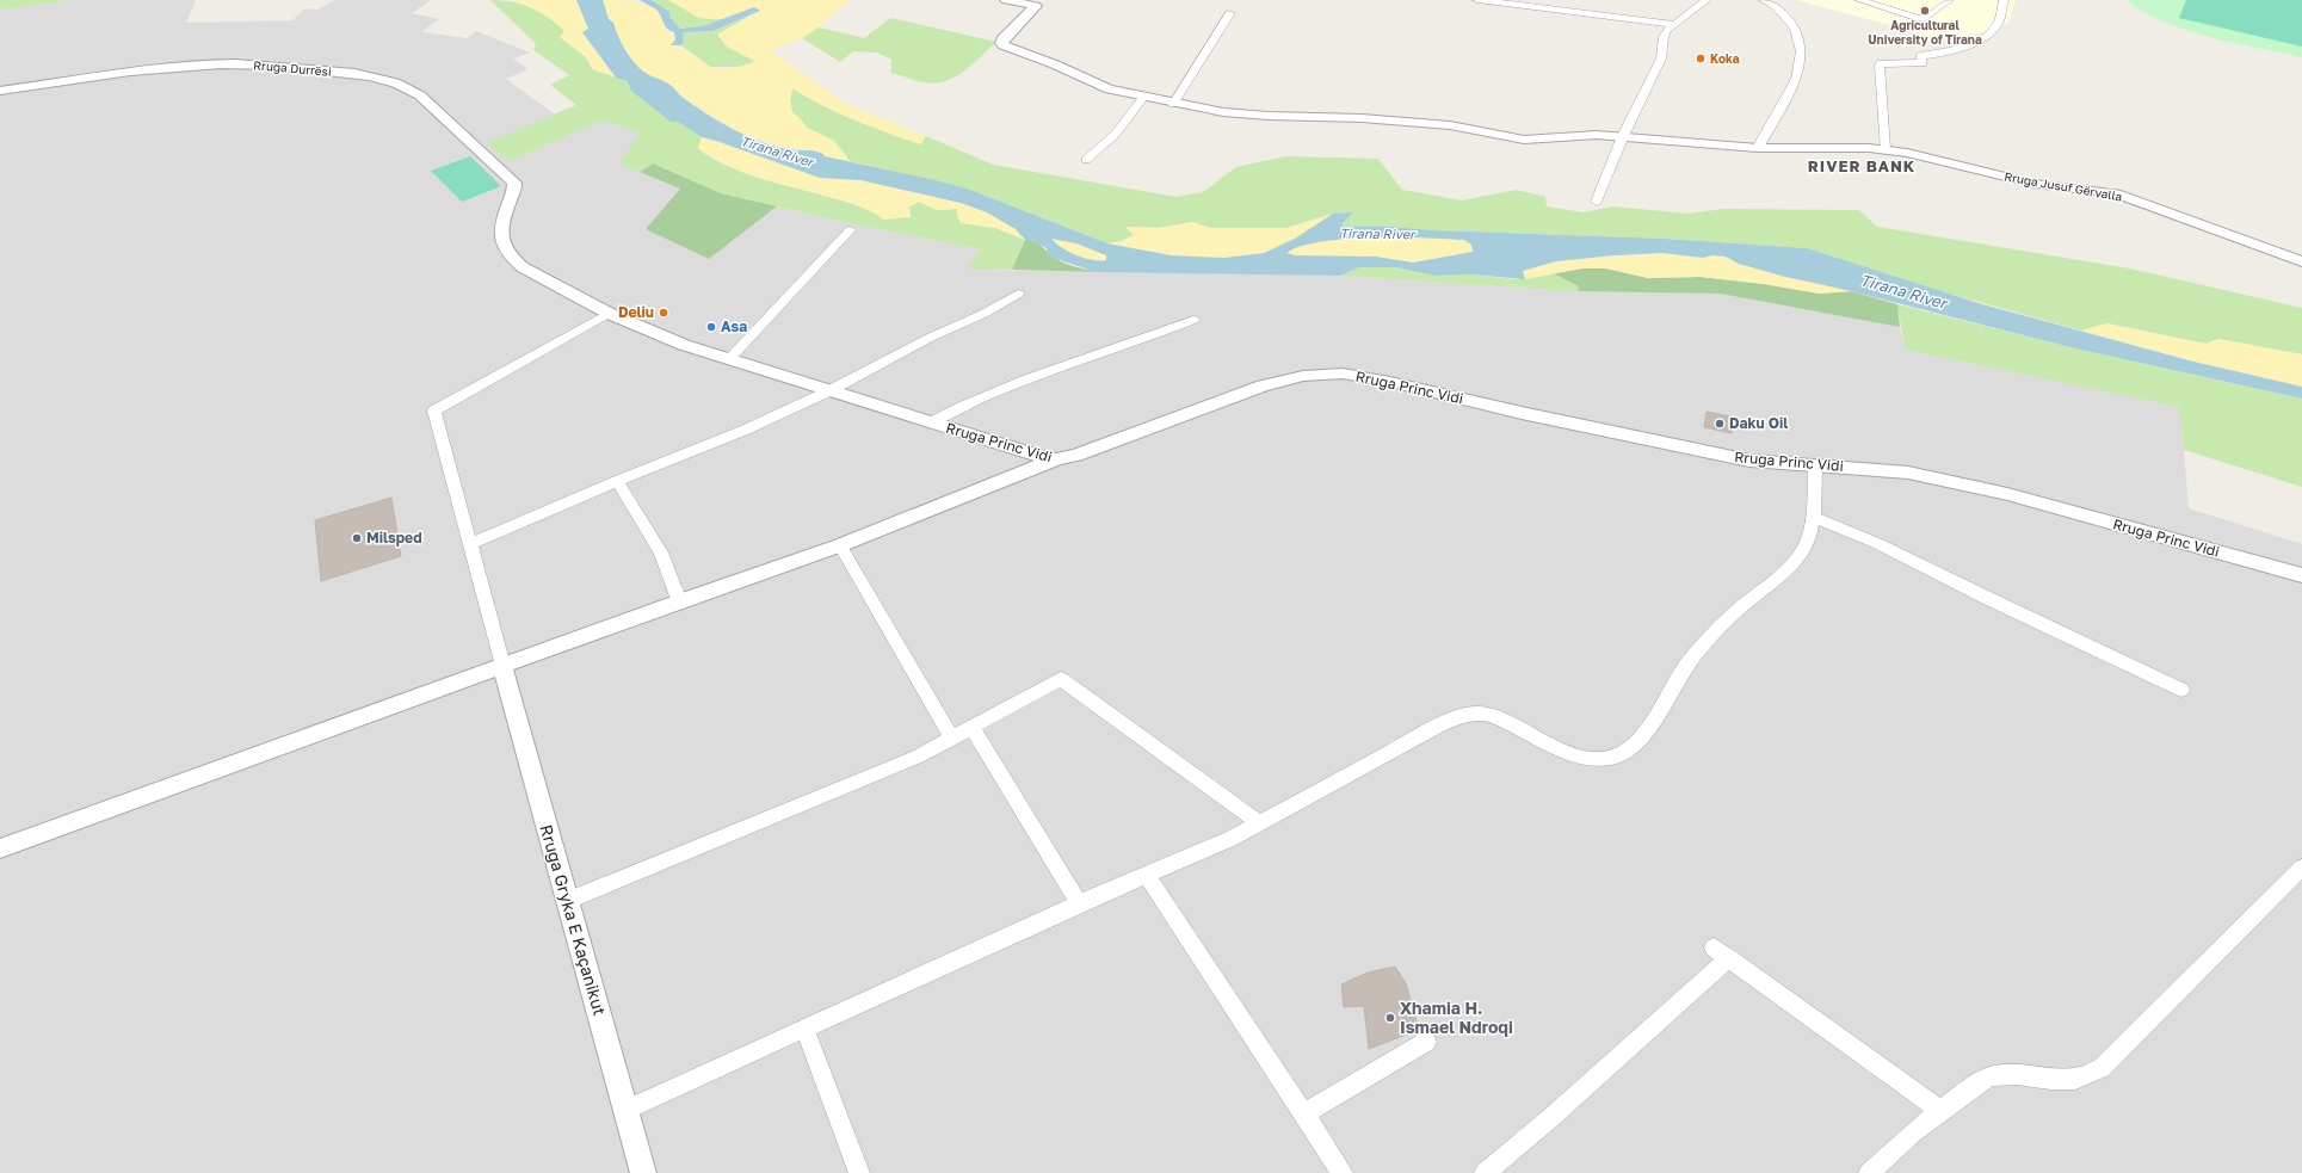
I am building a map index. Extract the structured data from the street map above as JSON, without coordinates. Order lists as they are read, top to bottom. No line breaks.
{"streets":{"street":["Rruga Durrësi","Rruga Jusuf Gërvalla","Rruga Princ Vidi","Rruga Gryka E Kaçanikut"]},"crossings":[["Rruga Durrësi","Rruga Princ Vidi"]],"districts":["RIVER BANK"],"water":["Tirana River"],"places":["Agricultural University of Tirana","Koka","Deliu","Asa","Daku Oil","Milsped","Xhamia H. Ismael Ndroqi"]}
